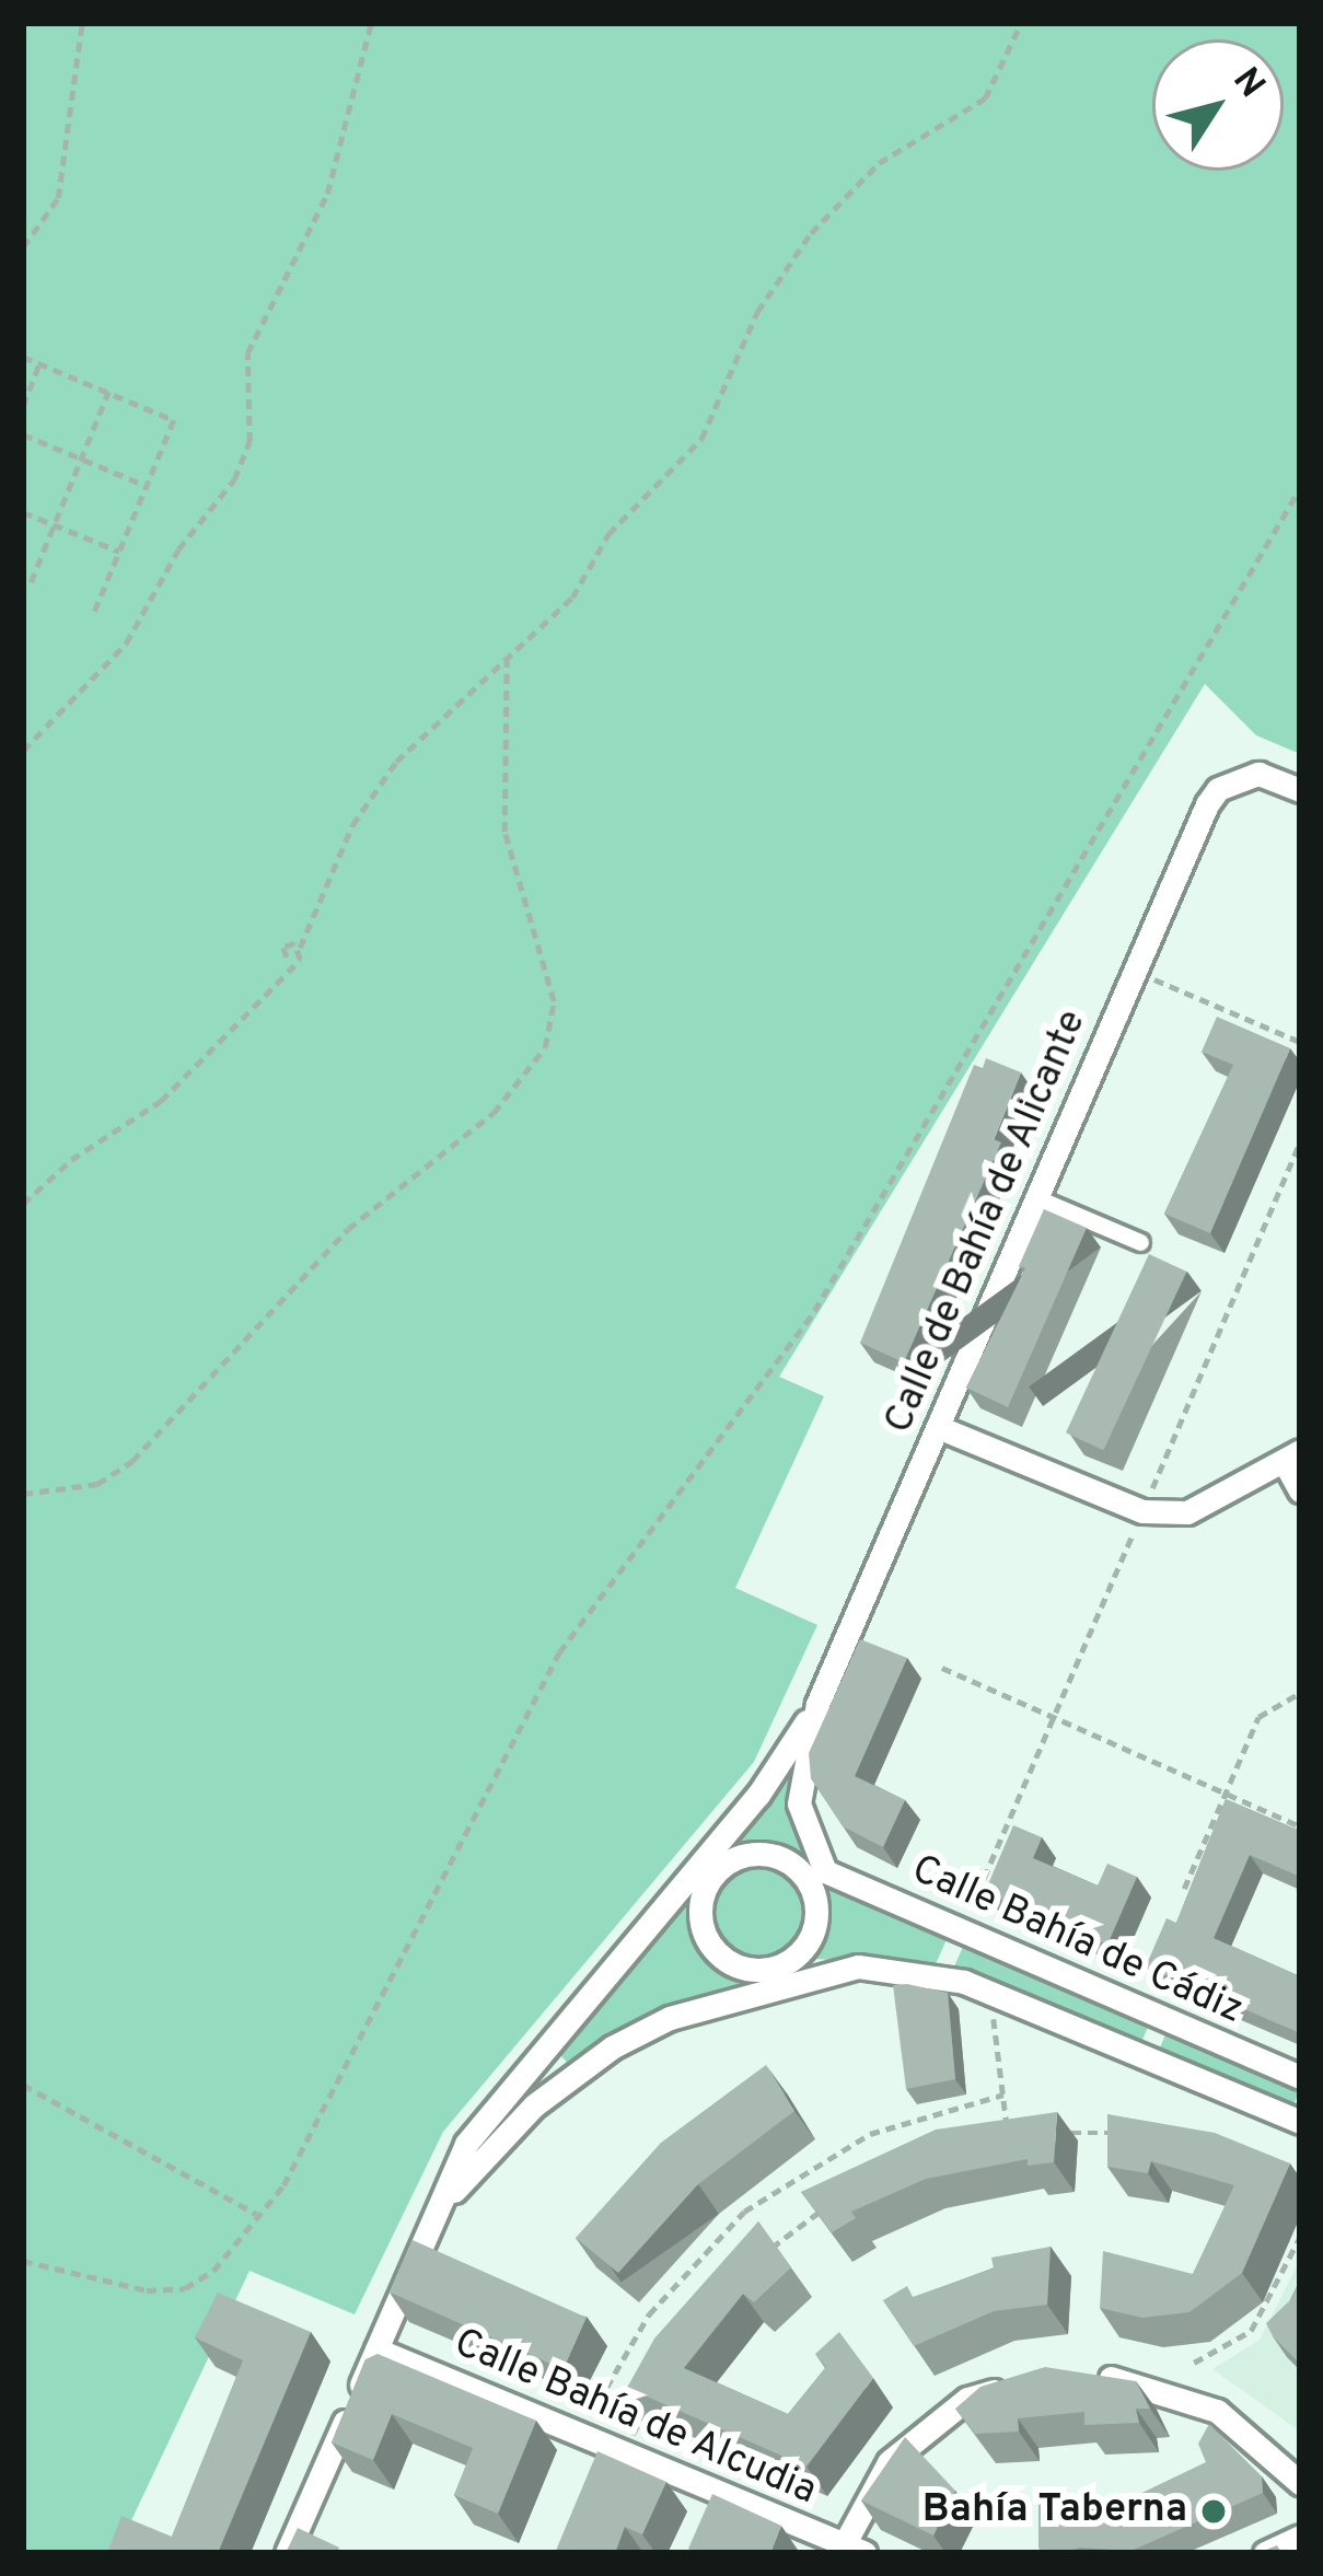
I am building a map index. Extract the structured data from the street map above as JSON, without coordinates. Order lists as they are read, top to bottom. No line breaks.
{"streets":{"street":["Calle de Bahía de Alicante","Calle Bahía de Cádiz","Calle Bahía de Alcudia"]},"crossings":[["Calle de Bahía de Alicante","Calle Bahía de Cádiz"],["Calle Bahía de Cádiz","Calle Bahía de Alcudia"]],"places":["Bahía Taberna"],"north":"top right"}
